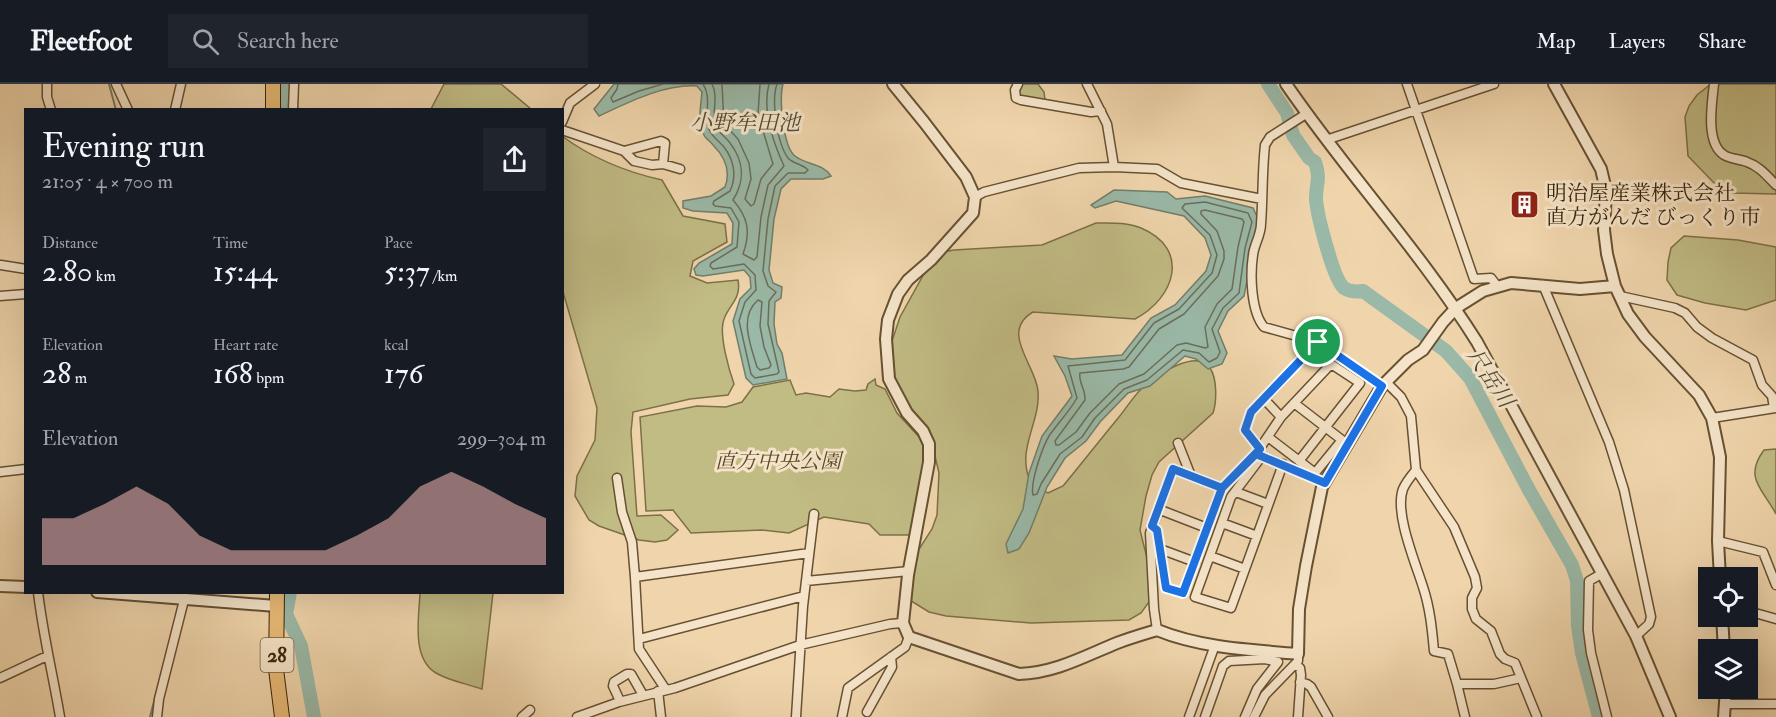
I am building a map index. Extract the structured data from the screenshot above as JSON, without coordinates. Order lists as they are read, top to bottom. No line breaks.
{"streets":{"main road":["28"]},"water":["小野牟田池","尺岳川"],"parks":["直方中央公園"],"places":{"building":["明治屋産業株式会社 直方がんだ びっくり市"]},"page":{"header":"Fleetfoot","search":"Search here","nav":["Map","Layers","Share"],"heading":["Evening run","21:05 · 4 × 700 m"],"stats":[["Distance","2.80 km"],["Time","15:44"],["Pace","5:37 /km"],["Elevation","28 m"],["Heart rate","168 bpm"],["kcal","176"]],"chart":["Elevation","299–304 m"]}}
